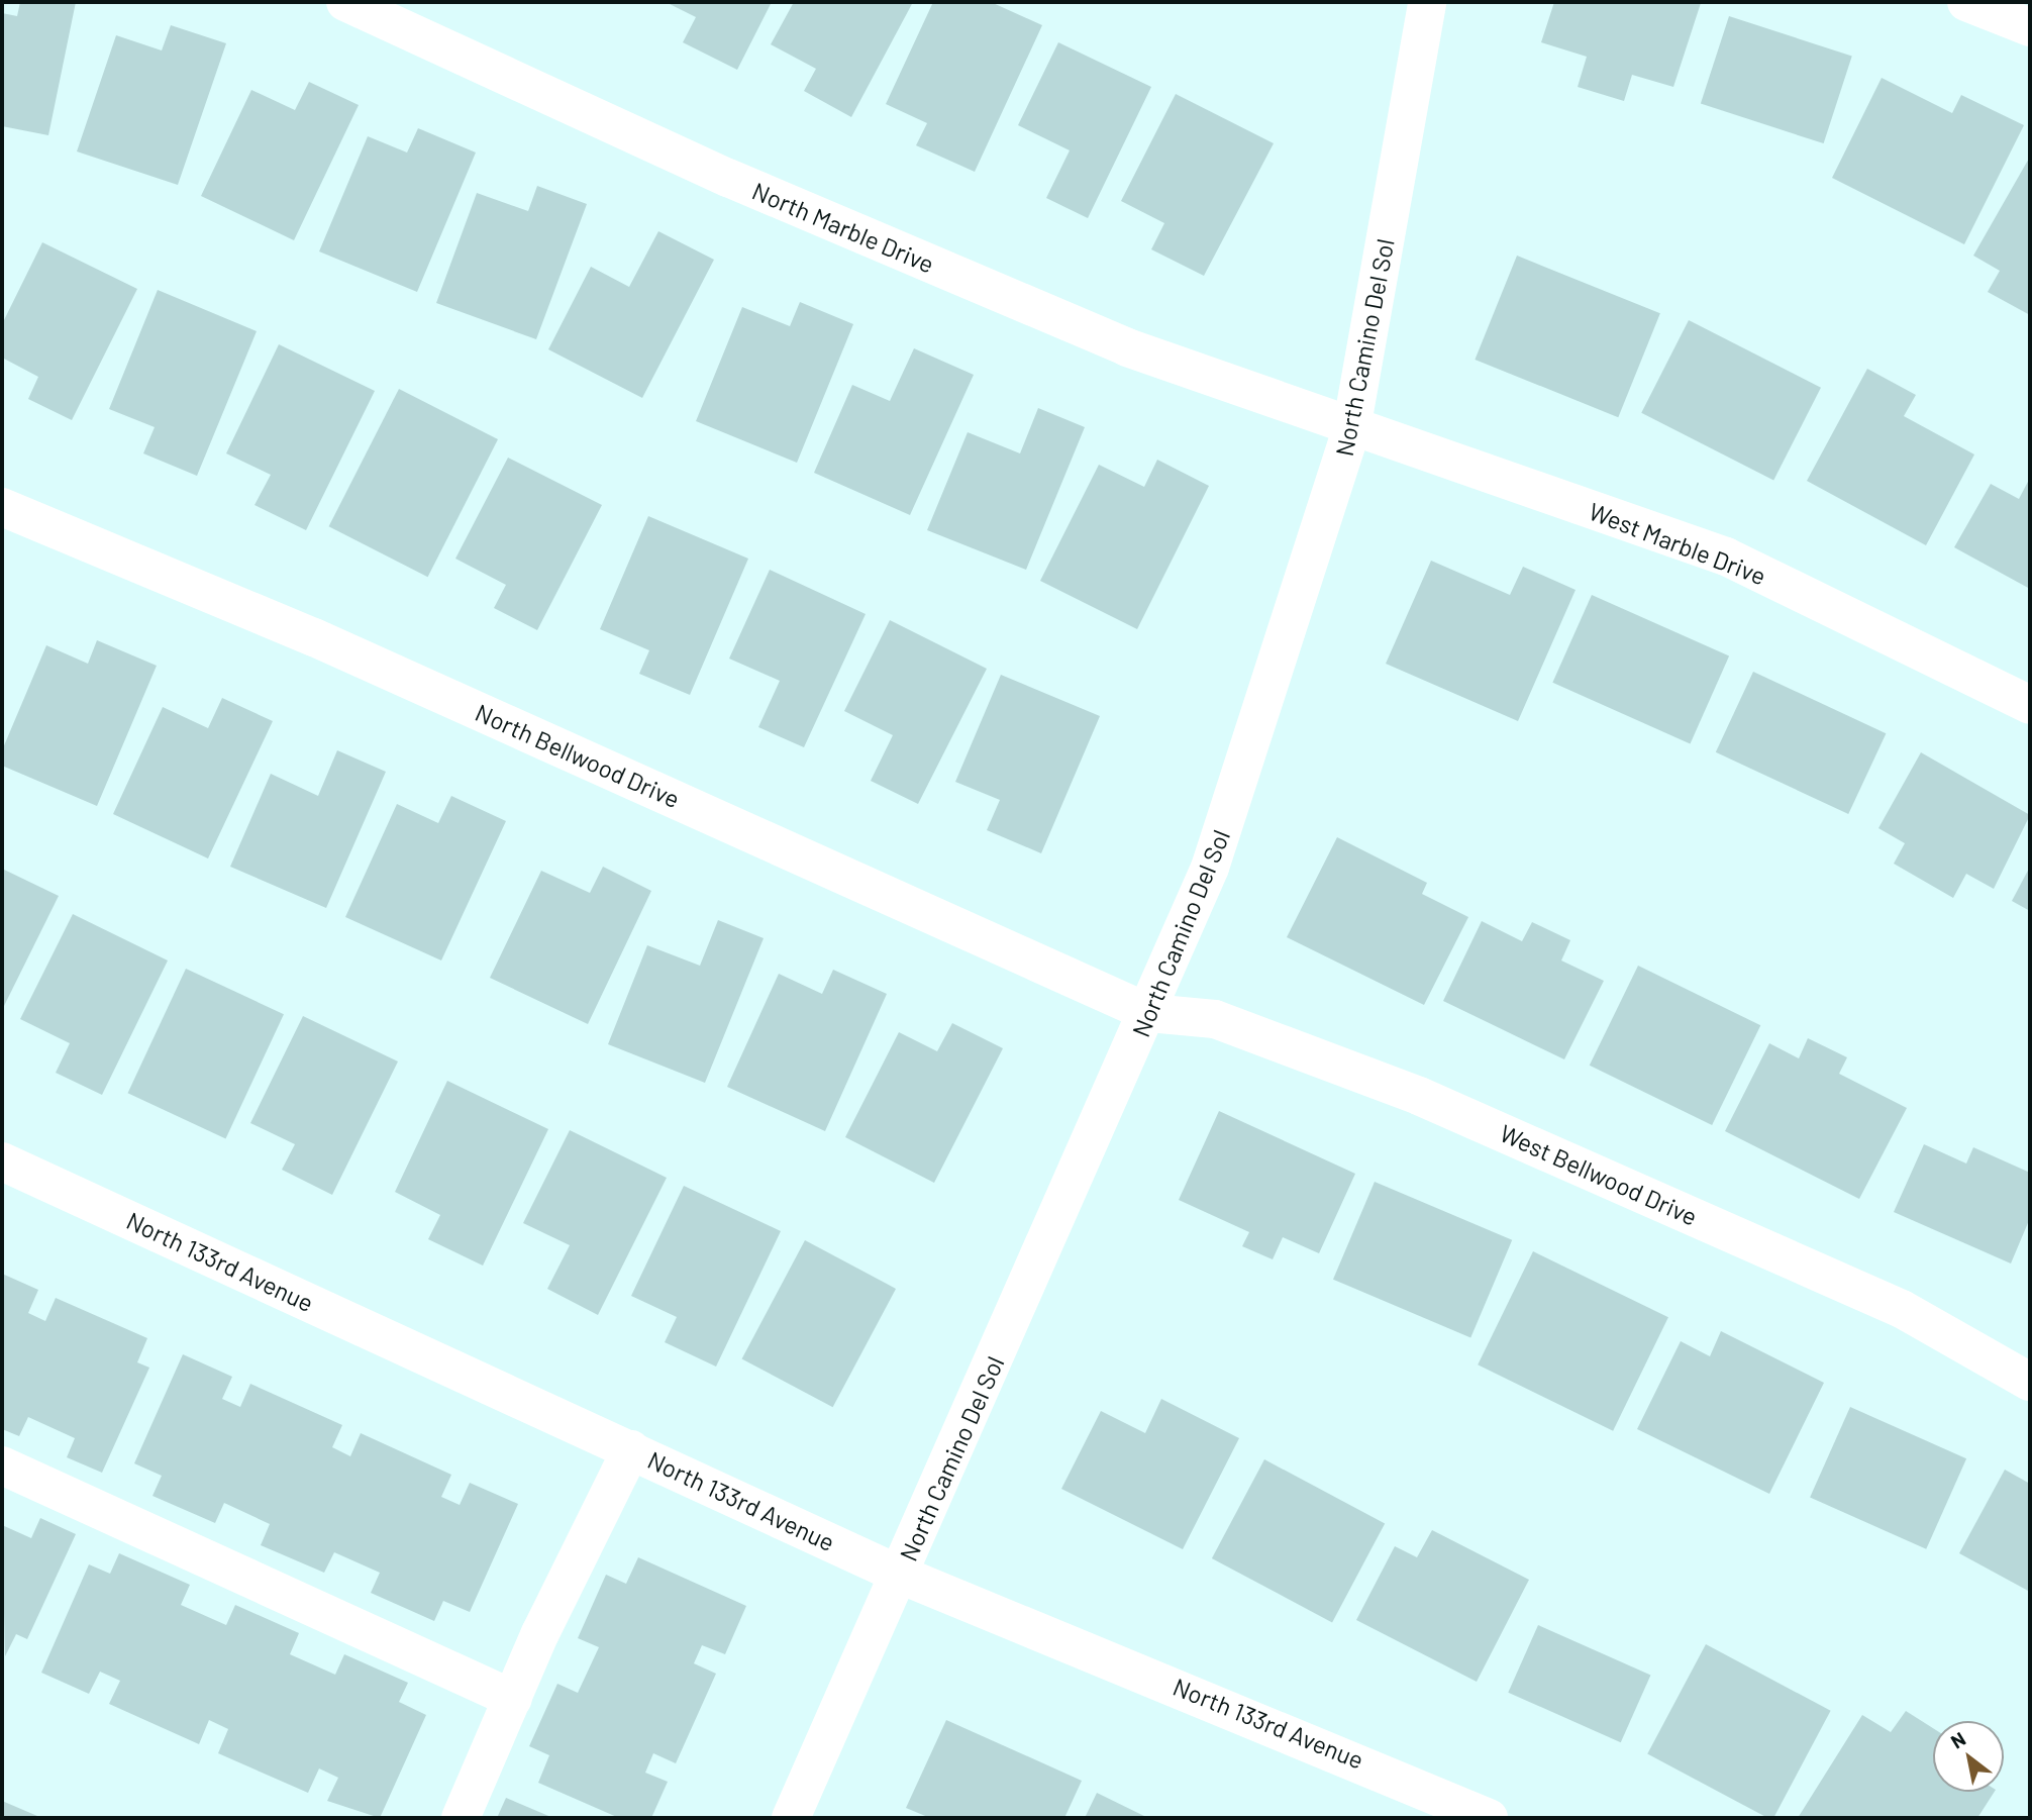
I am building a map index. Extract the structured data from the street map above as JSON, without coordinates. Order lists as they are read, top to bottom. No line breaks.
{"streets":{"street":["North Marble Drive","North Camino Del Sol","West Marble Drive","North Bellwood Drive","West Bellwood Drive","North 133rd Avenue"]},"crossings":[["North Marble Drive","North Camino Del Sol"],["North Marble Drive","West Marble Drive"],["North Camino Del Sol","West Marble Drive"],["North Camino Del Sol","North Bellwood Drive"],["North Camino Del Sol","West Bellwood Drive"],["North Camino Del Sol","North 133rd Avenue"],["North Bellwood Drive","West Bellwood Drive"]],"north":"top left"}
